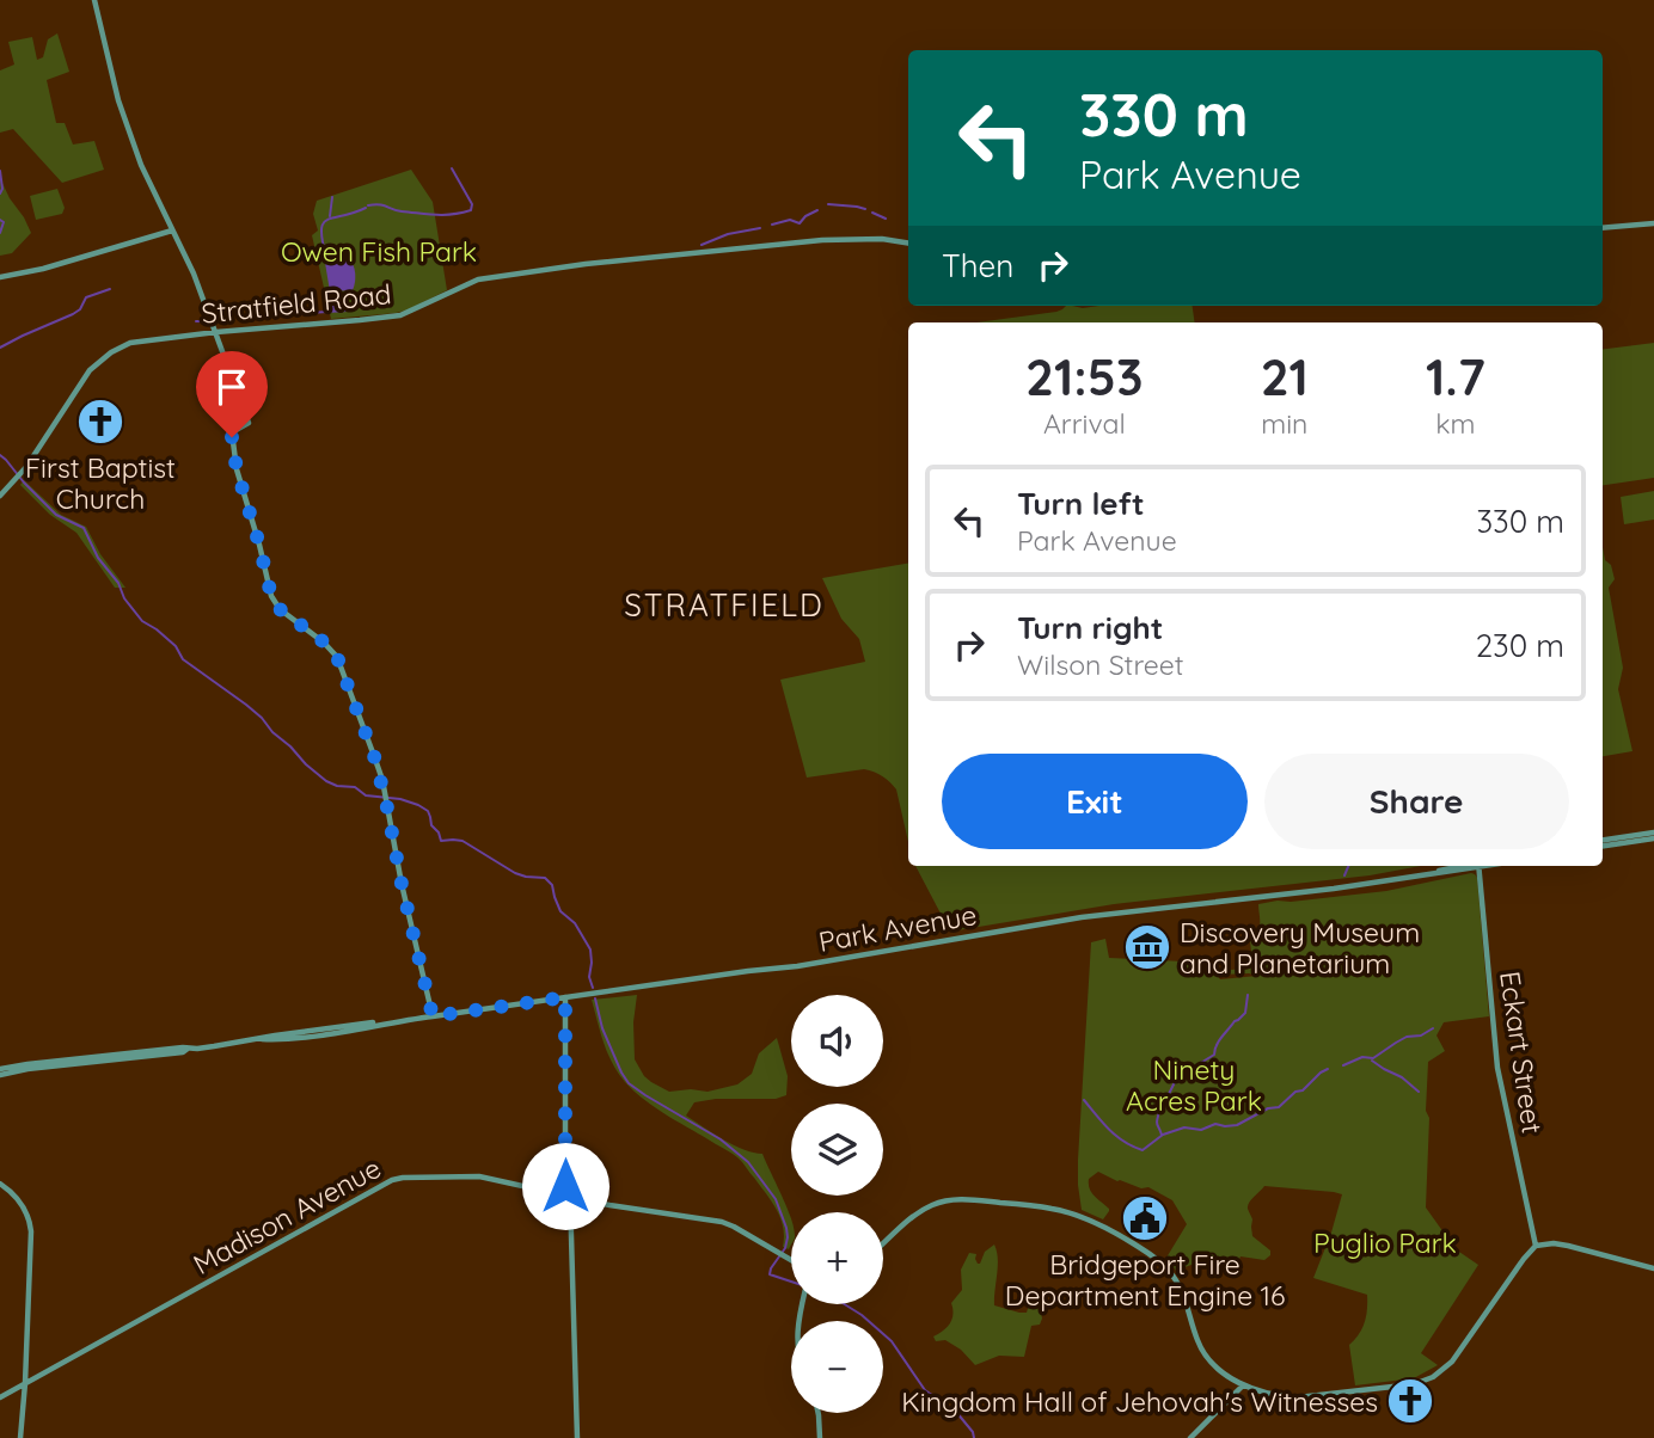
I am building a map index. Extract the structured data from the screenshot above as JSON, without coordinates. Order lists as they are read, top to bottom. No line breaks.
{"streets":{"main road":["Stratfield Road","Park Avenue","Eckart Street","Madison Avenue"]},"districts":["STRATFIELD"],"parks":["Owen Fish Park","Ninety Acres Park","Puglio Park"],"places":{"church":["First Baptist Church","Kingdom Hall of Jehovah's Witnesses"],"museum":["Discovery Museum and Planetarium"],"public building":["Bridgeport Fire Department Engine 16"]},"page":{"turn":["330 m","Park Avenue"],"then":"Then","eta":["21:53","Arrival","21","min","1.7","km"],"list":[{"name":"Turn left","note":"Park Avenue","value":"330 m"},{"name":"Turn right","note":"Wilson Street","value":"230 m"}],"buttons":["Exit","Share"],"map_buttons":["+","−"]}}
